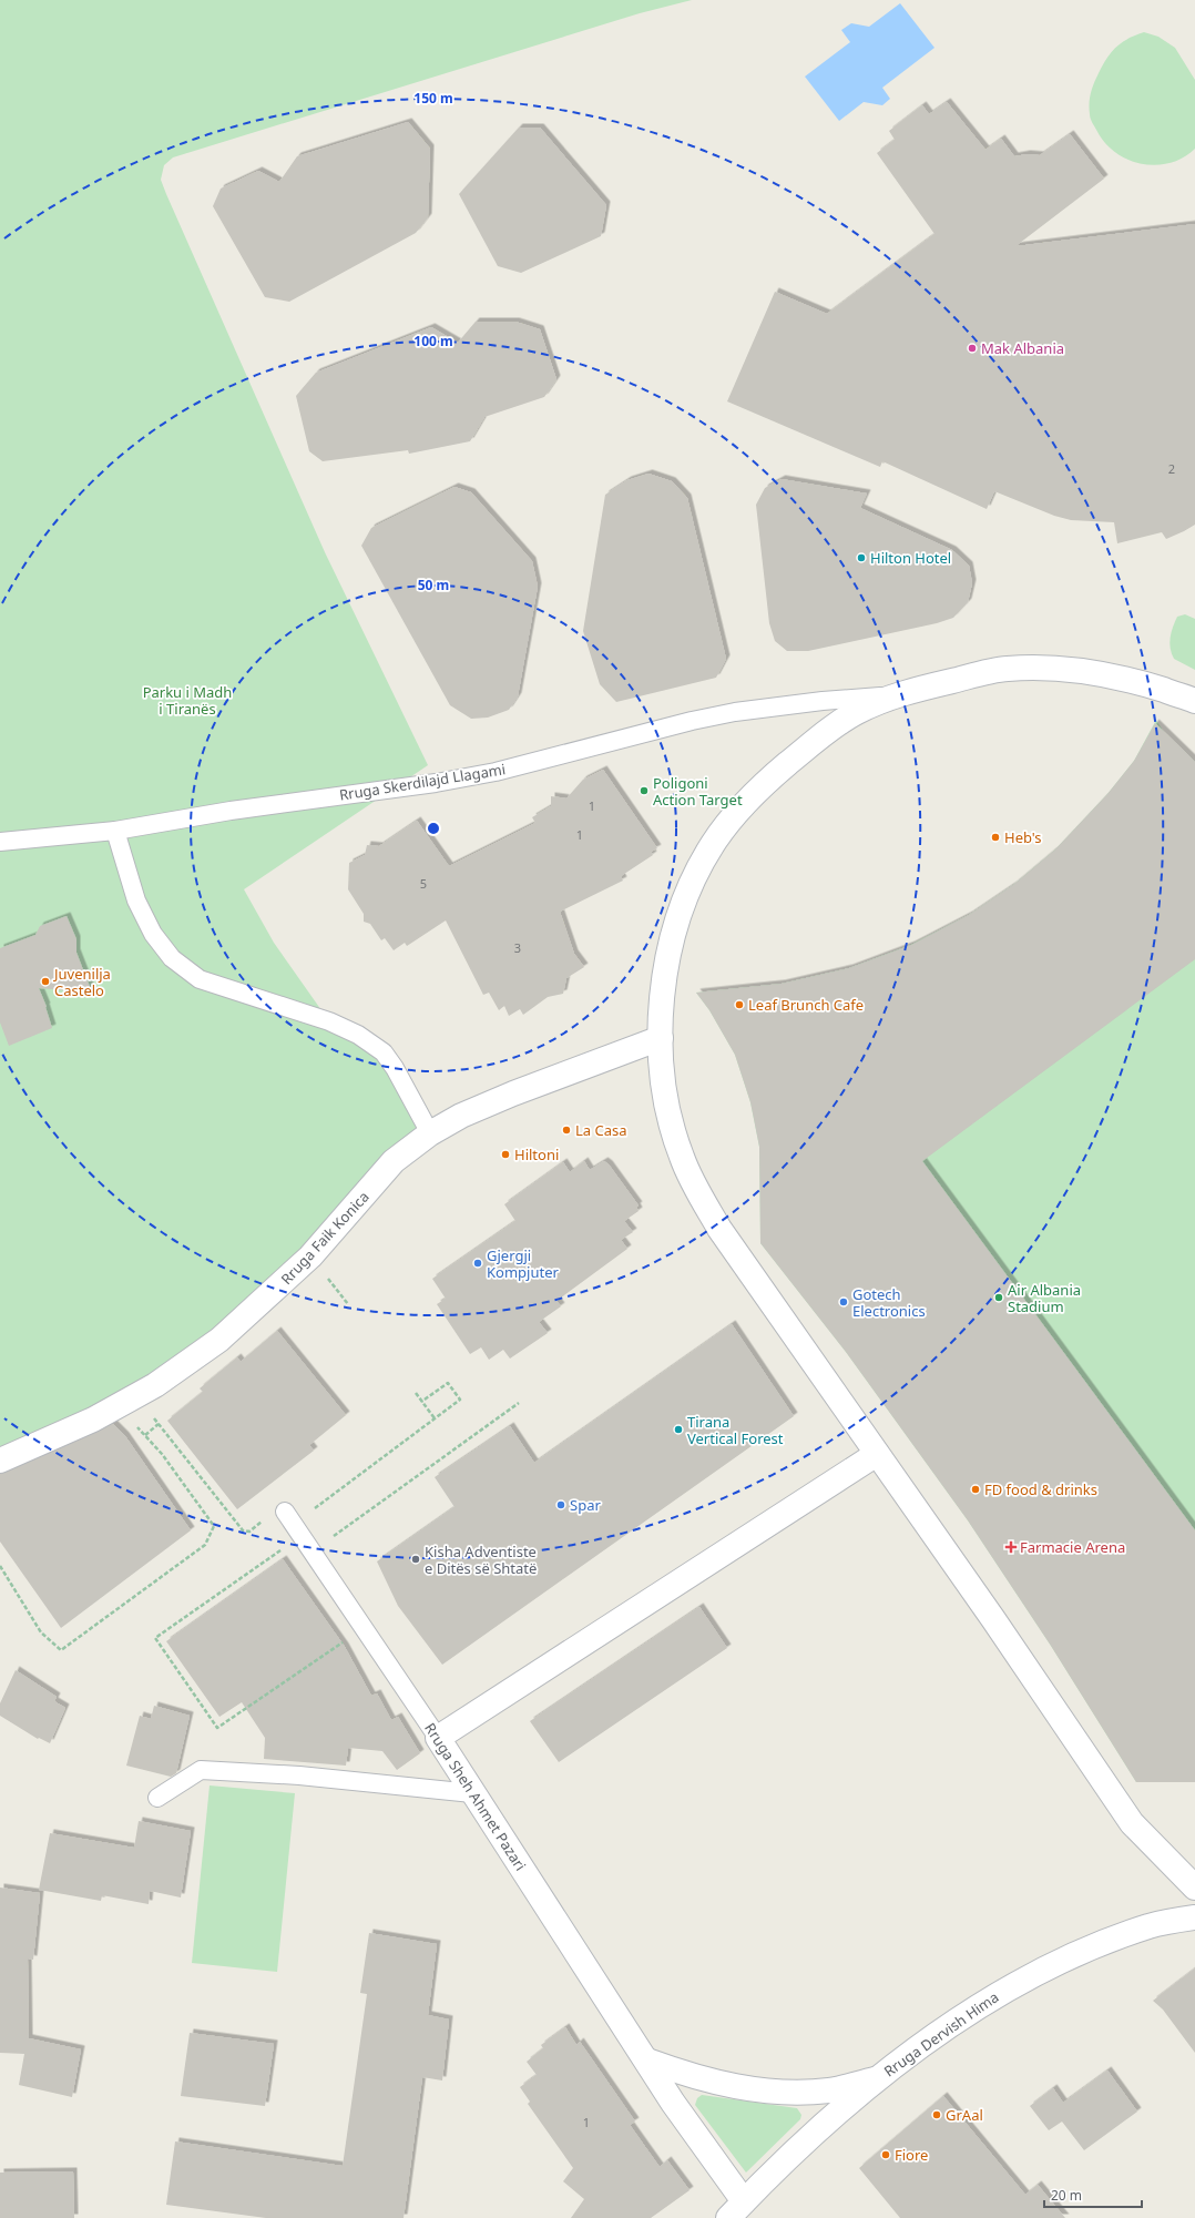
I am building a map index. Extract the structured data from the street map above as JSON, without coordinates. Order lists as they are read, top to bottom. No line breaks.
{"streets":{"street":["Rruga Faik Konica","Rruga Sheh Ahmet Pazari","Rruga Dervish Hima"],"lane":["Rruga Skerdilajd Llagami"]},"crossings":[["Rruga Sheh Ahmet Pazari","Rruga Dervish Hima"]],"parks":["Parku i Madh i Tiranës"],"places":{"other":["Mak Albania","Hilton Hotel","Poligoni Action Target","Heb's","Juvenilja Castelo","Leaf Brunch Cafe","La Casa","Hiltoni","Gjergji Kompjuter","Air Albania Stadium","Gotech Electronics","Tirana Vertical Forest","FD food & drinks","Spar","Kisha Adventiste e Ditës së Shtatë","GrAal","Fiore"],"health":["Farmacie Arena"]},"house_numbers":["2","1","1","5","3","1"],"scale_bar":"20 m","rings":["150 m","100 m","50 m"]}
